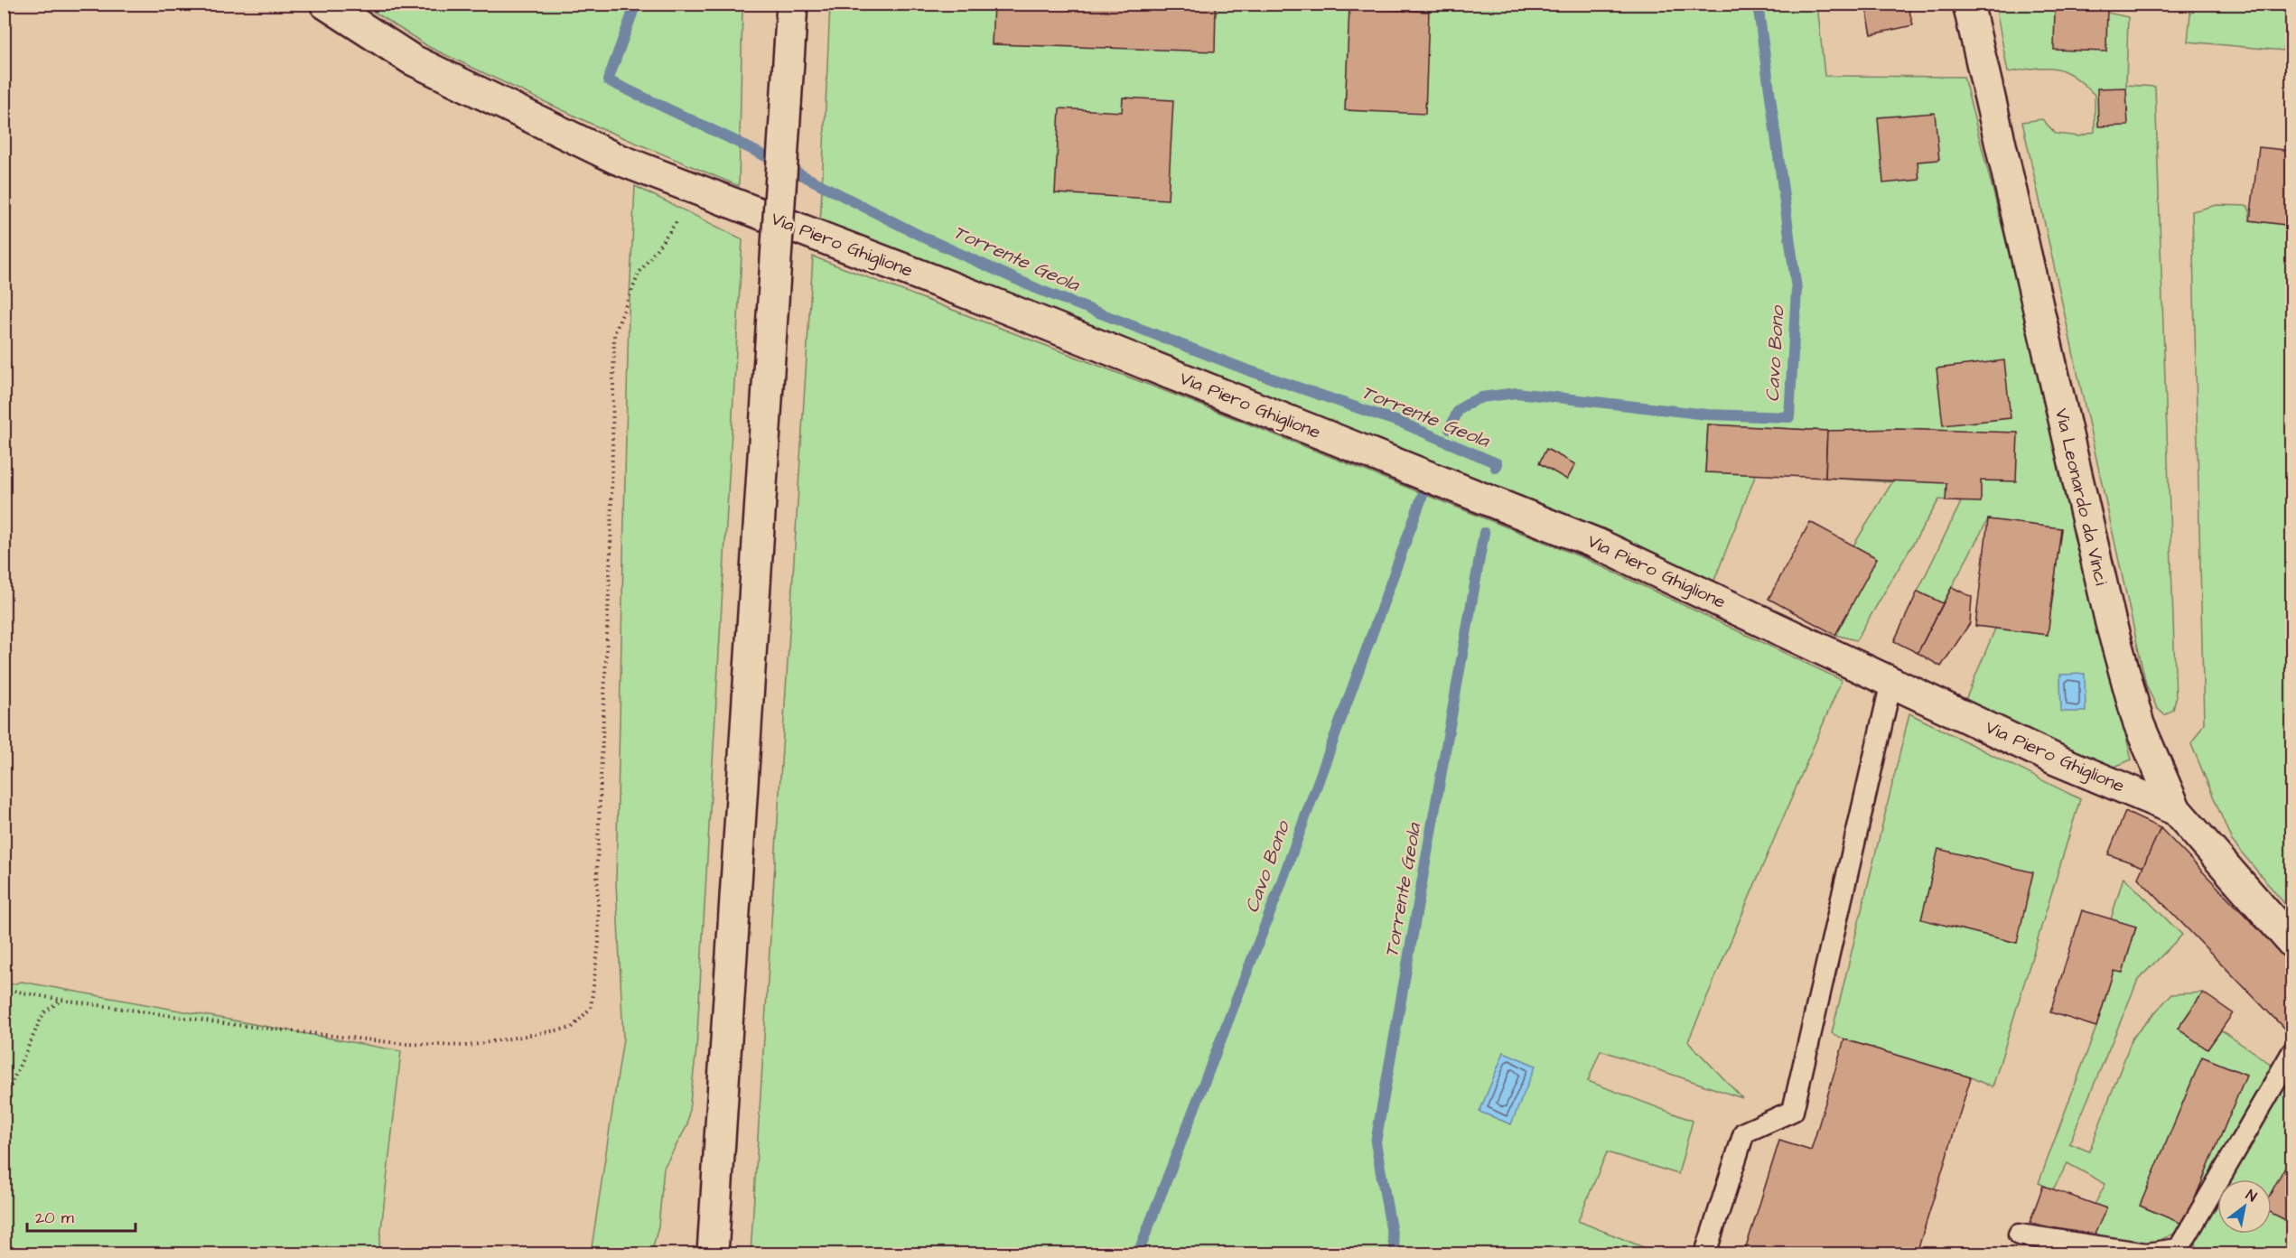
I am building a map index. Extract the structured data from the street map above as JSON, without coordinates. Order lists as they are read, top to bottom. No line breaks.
{"streets":{"main road":["Via Piero Ghiglione","Via Leonardo da Vinci"]},"crossings":[["Via Piero Ghiglione","Via Leonardo da Vinci"]],"water":["Torrente Geola","Cavo Bono"],"scale_bar":"20 m","north":"top right"}
